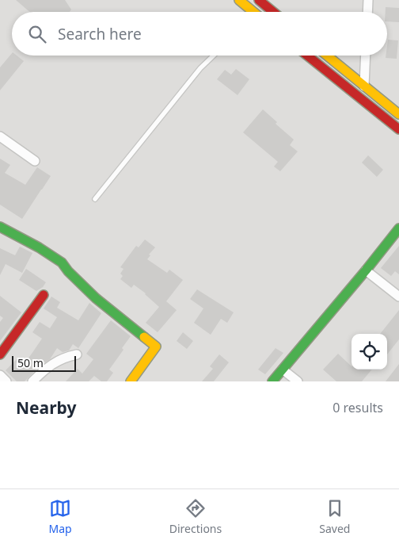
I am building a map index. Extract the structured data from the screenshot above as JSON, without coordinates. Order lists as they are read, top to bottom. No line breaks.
{"scale_bar":"50 m","page":{"search":"Search here","scale":"50 m","heading":["Nearby","0 results"],"nav":["Map","Directions","Saved"]}}
